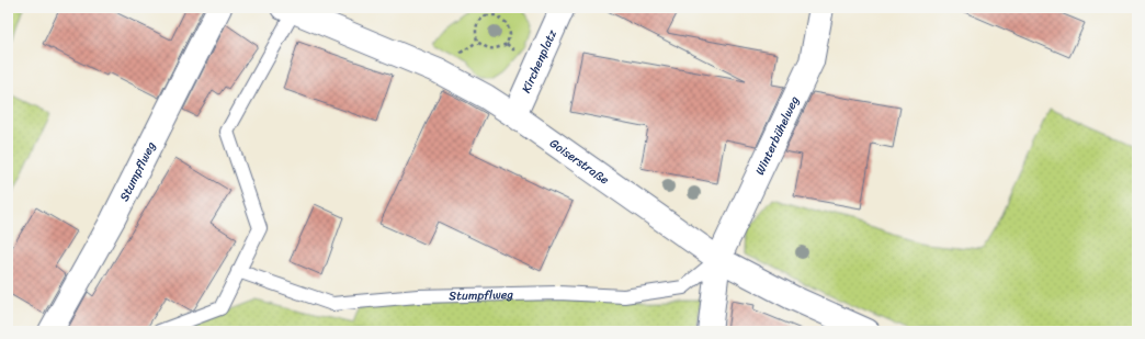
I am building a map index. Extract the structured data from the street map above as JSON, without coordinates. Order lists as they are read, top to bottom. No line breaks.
{"streets":{"street":["Kirchenplatz","Winterbühelweg","Goiserstraße","Stumpflweg"]},"crossings":[["Kirchenplatz","Goiserstraße"],["Winterbühelweg","Goiserstraße"],["Winterbühelweg","Stumpflweg"],["Goiserstraße","Stumpflweg"]]}
